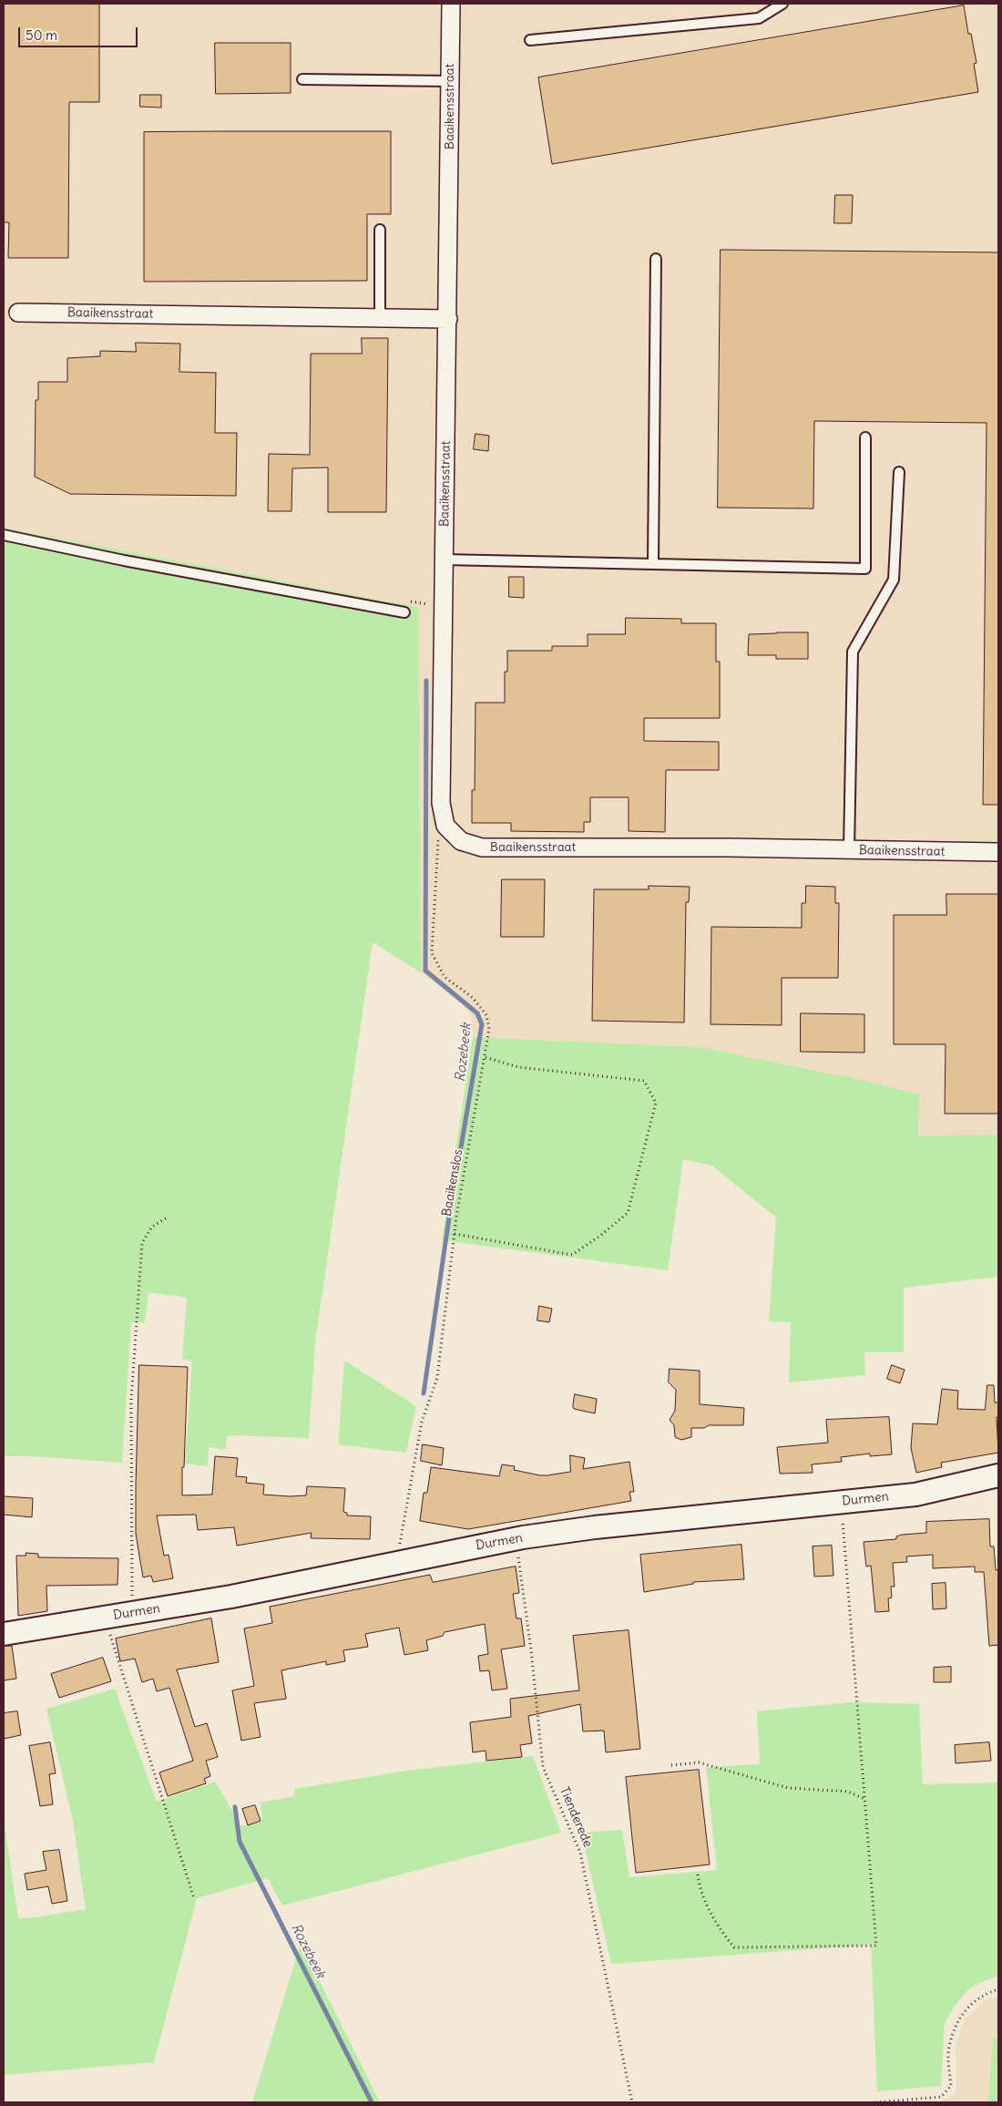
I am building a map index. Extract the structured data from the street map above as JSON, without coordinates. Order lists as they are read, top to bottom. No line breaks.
{"streets":{"street":["Baaikensstraat","Durmen"],"path":["Baaikenslos","Tienderede"]},"crossings":[["Baaikensstraat","Baaikenslos"],["Baaikenslos","Durmen"],["Durmen","Tienderede"]],"water":["Rozebeek"],"scale_bar":"50 m"}
